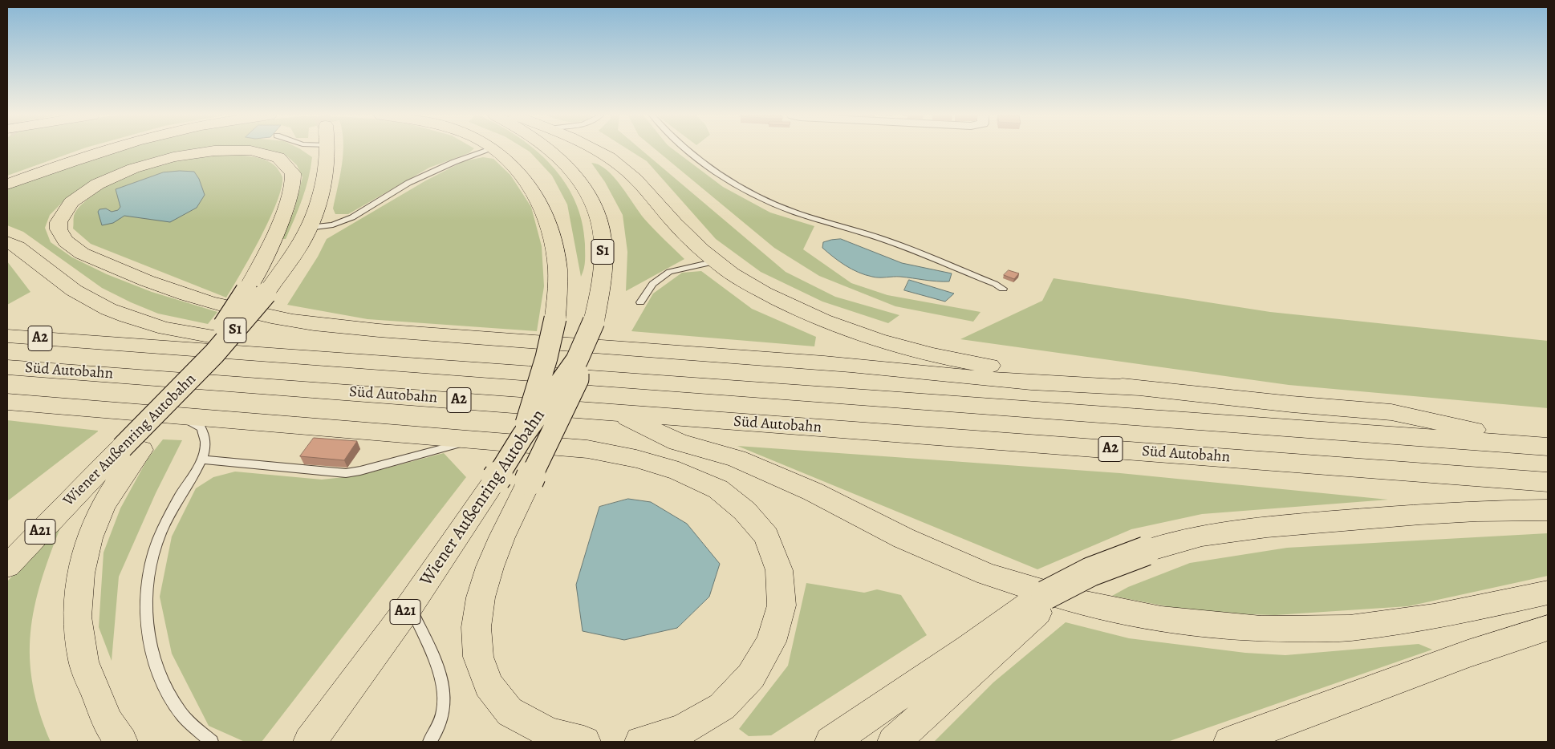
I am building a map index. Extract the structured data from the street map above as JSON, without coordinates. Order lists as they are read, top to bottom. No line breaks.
{"streets":{"highway":["S1","A2","Süd Autobahn","Wiener Außenring Autobahn","A21"]},"crossings":[["S1","Wiener Außenring Autobahn"]]}
